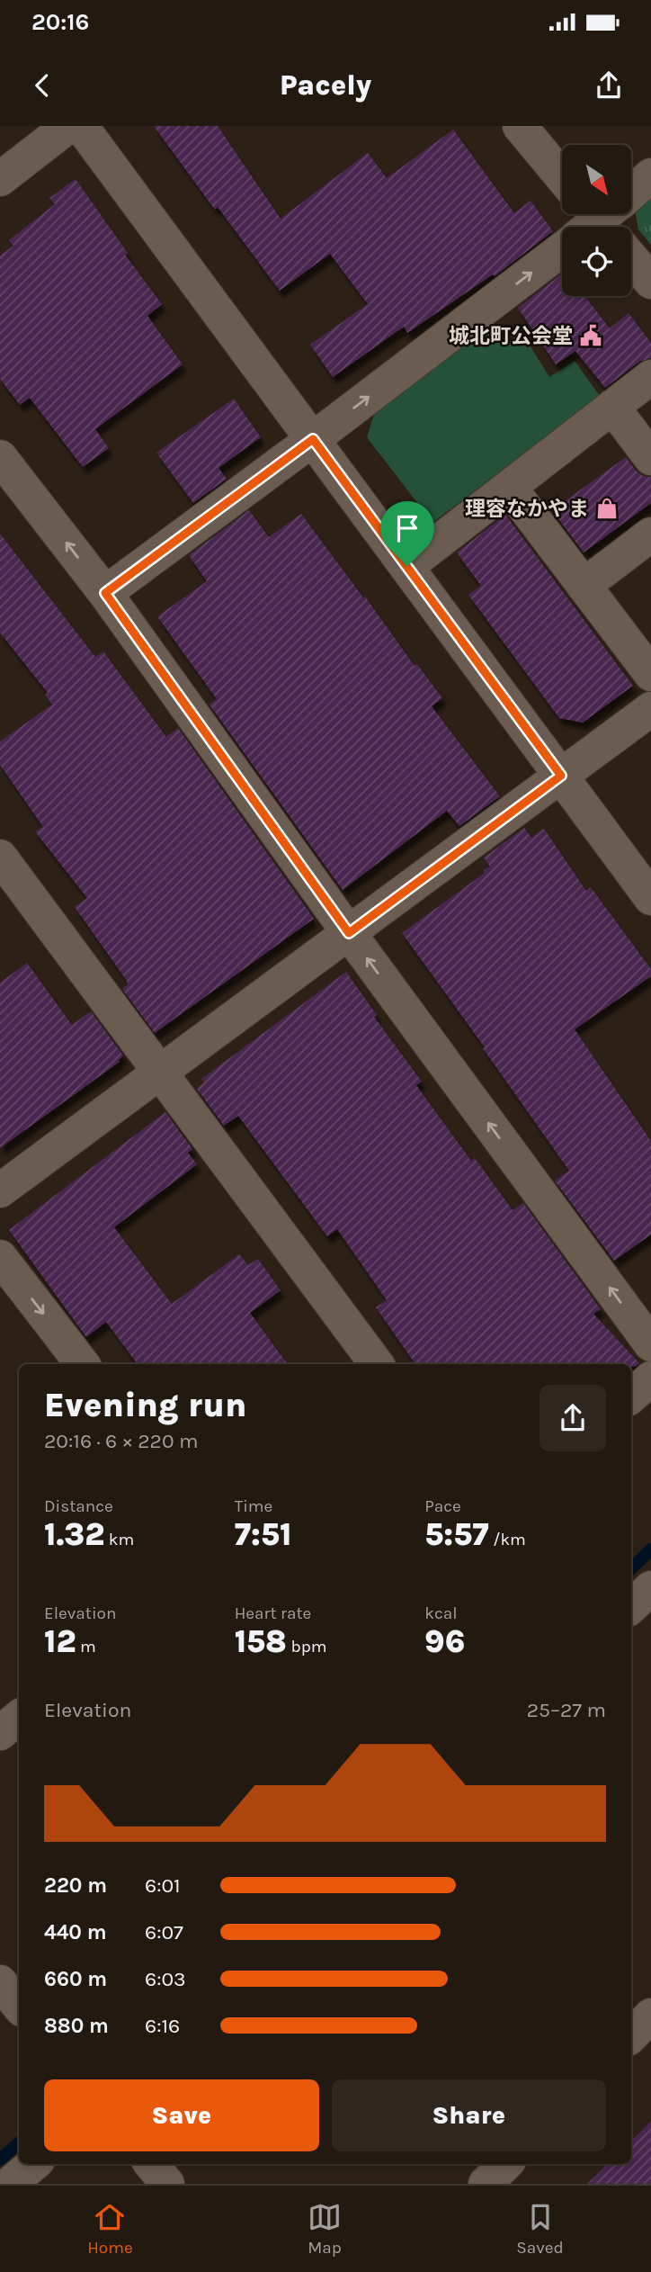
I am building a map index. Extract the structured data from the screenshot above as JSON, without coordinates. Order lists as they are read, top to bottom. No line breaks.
{"places":{"public building":["城北町公会堂"],"shop":["理容なかやま"]},"north":"bottom right","page":{"status":"20:16","header":"Pacely","heading":["Evening run","20:16 · 6 × 220 m"],"stats":[["Distance","1.32 km"],["Time","7:51"],["Pace","5:57 /km"],["Elevation","12 m"],["Heart rate","158 bpm"],["kcal","96"]],"chart":["Elevation","25–27 m"],"list":[{"name":"220 m","note":"6:01"},{"name":"440 m","note":"6:07"},{"name":"660 m","note":"6:03"},{"name":"880 m","note":"6:16"}],"buttons":["Save","Share"],"tabs":["Home","Map","Saved"]}}
